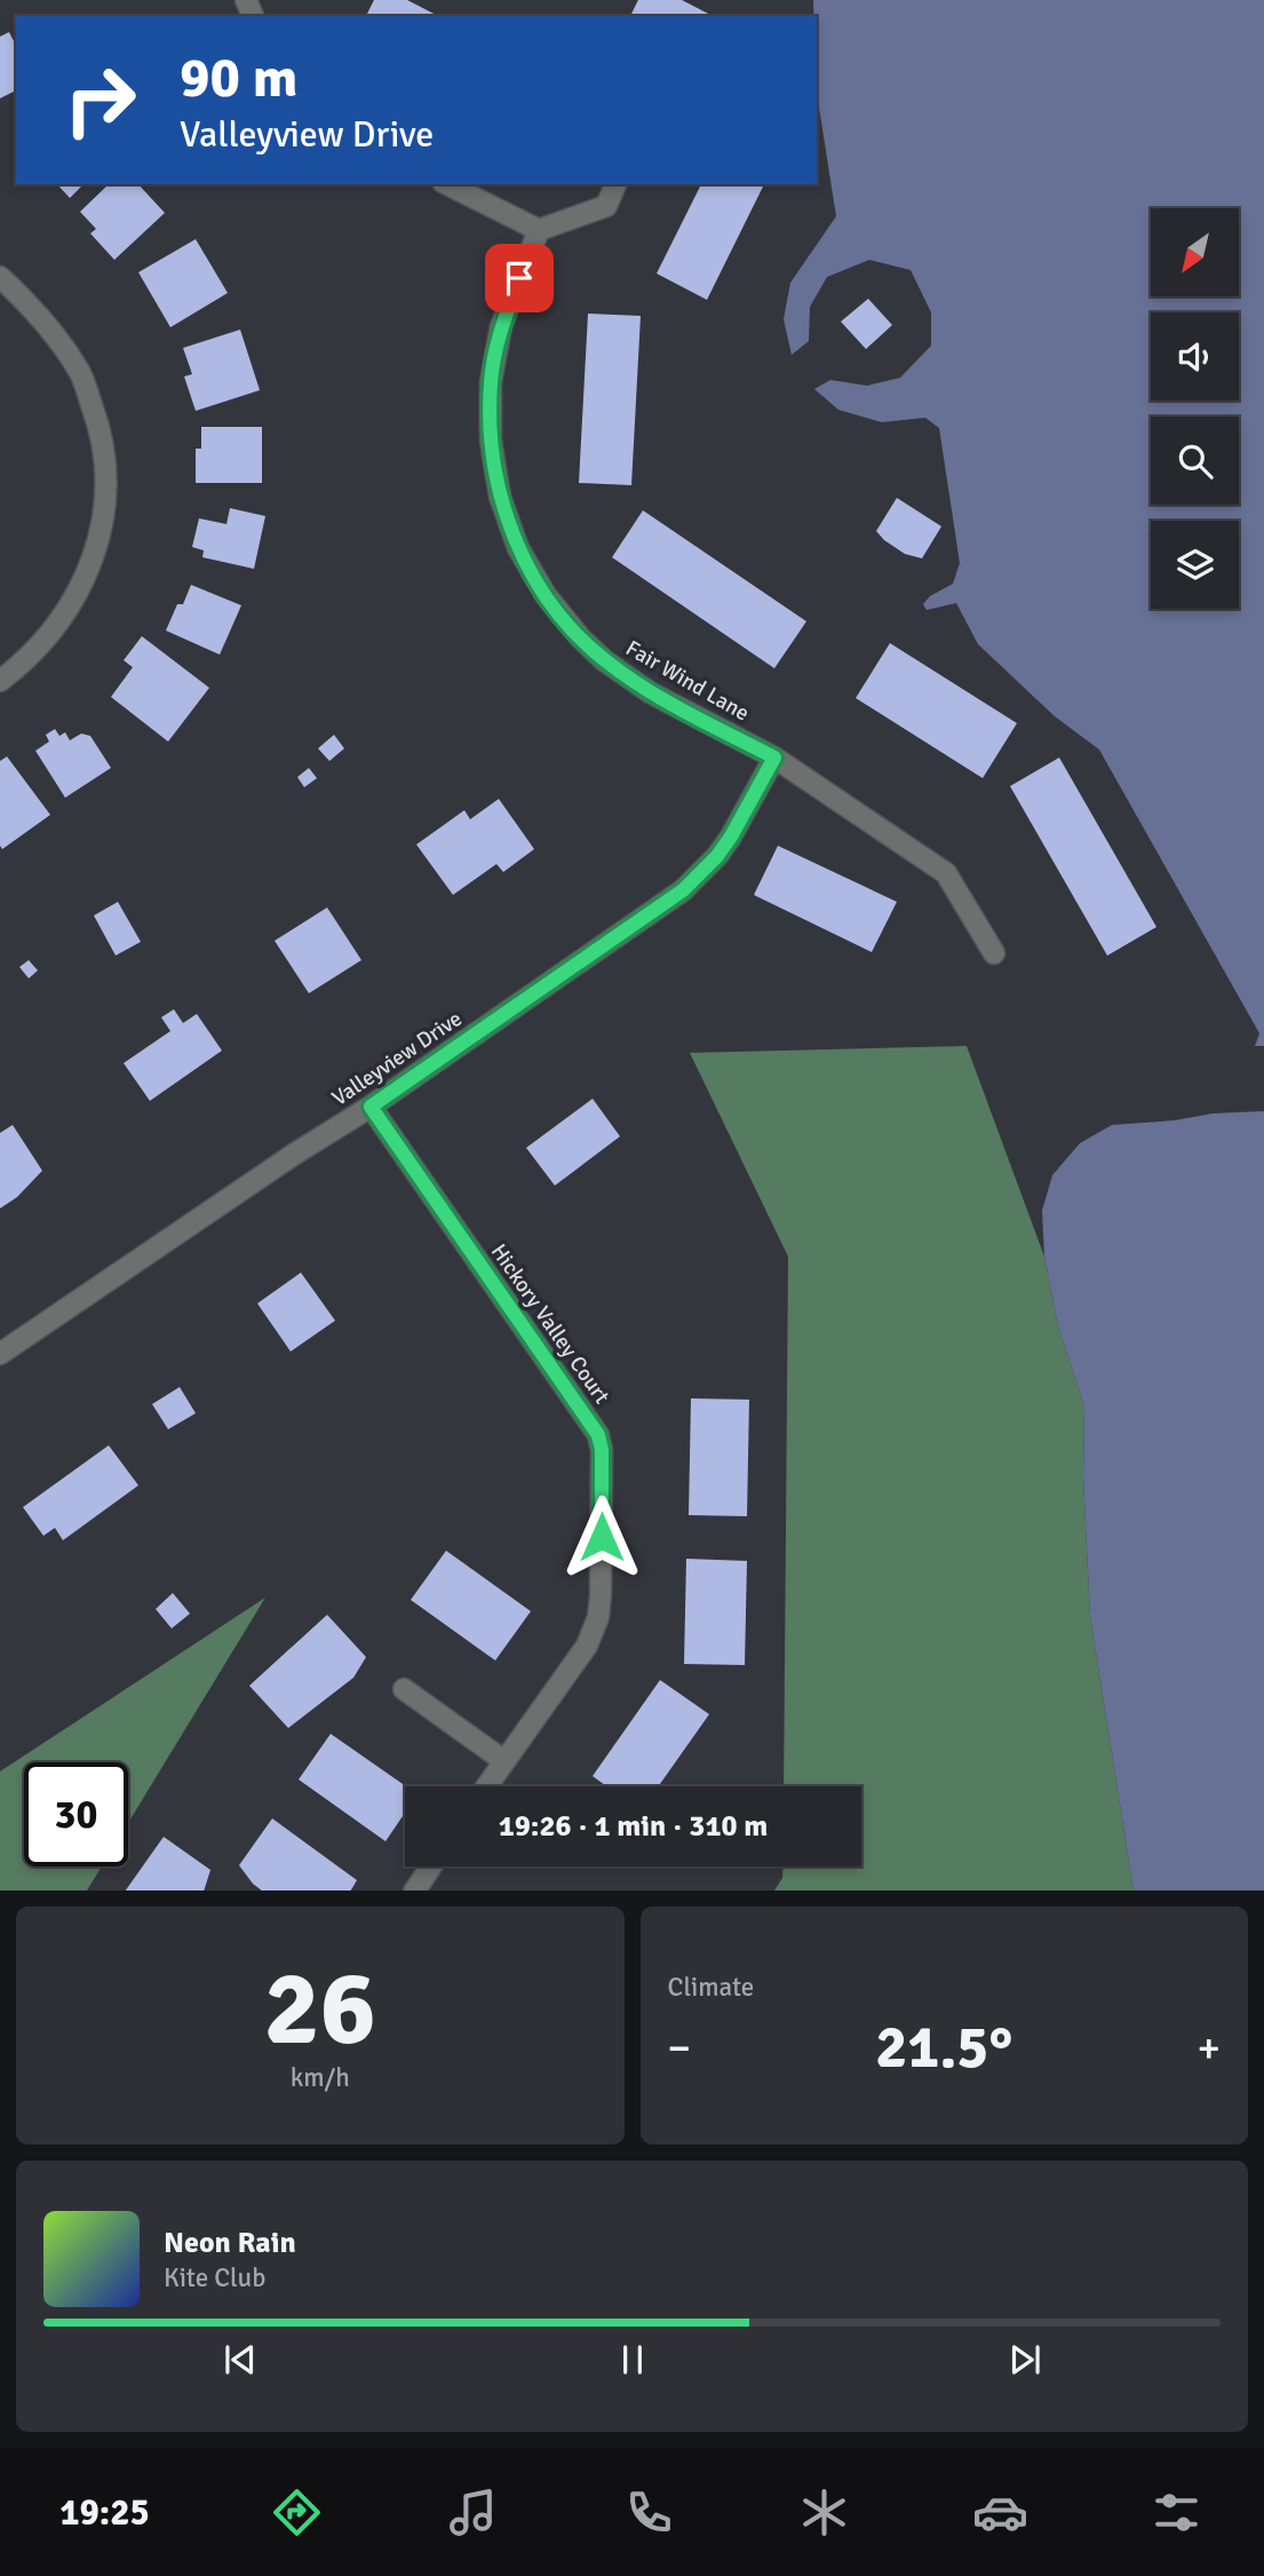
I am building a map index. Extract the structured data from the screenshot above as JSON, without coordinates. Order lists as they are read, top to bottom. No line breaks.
{"streets":{"street":["Fair Wind Lane","Valleyview Drive","Hickory Valley Court"]},"crossings":[["Fair Wind Lane","Valleyview Drive"],["Valleyview Drive","Hickory Valley Court"]],"north":"bottom left","page":{"turn":["90 m","Valleyview Drive"],"limit":"30","trip":"19:26 · 1 min · 310 m","tile":[["26","km/h"],"Climate"],"heat":["−","21.5°","+"],"song":["Neon Rain","Kite Club"],"tabs":"19:25"}}
